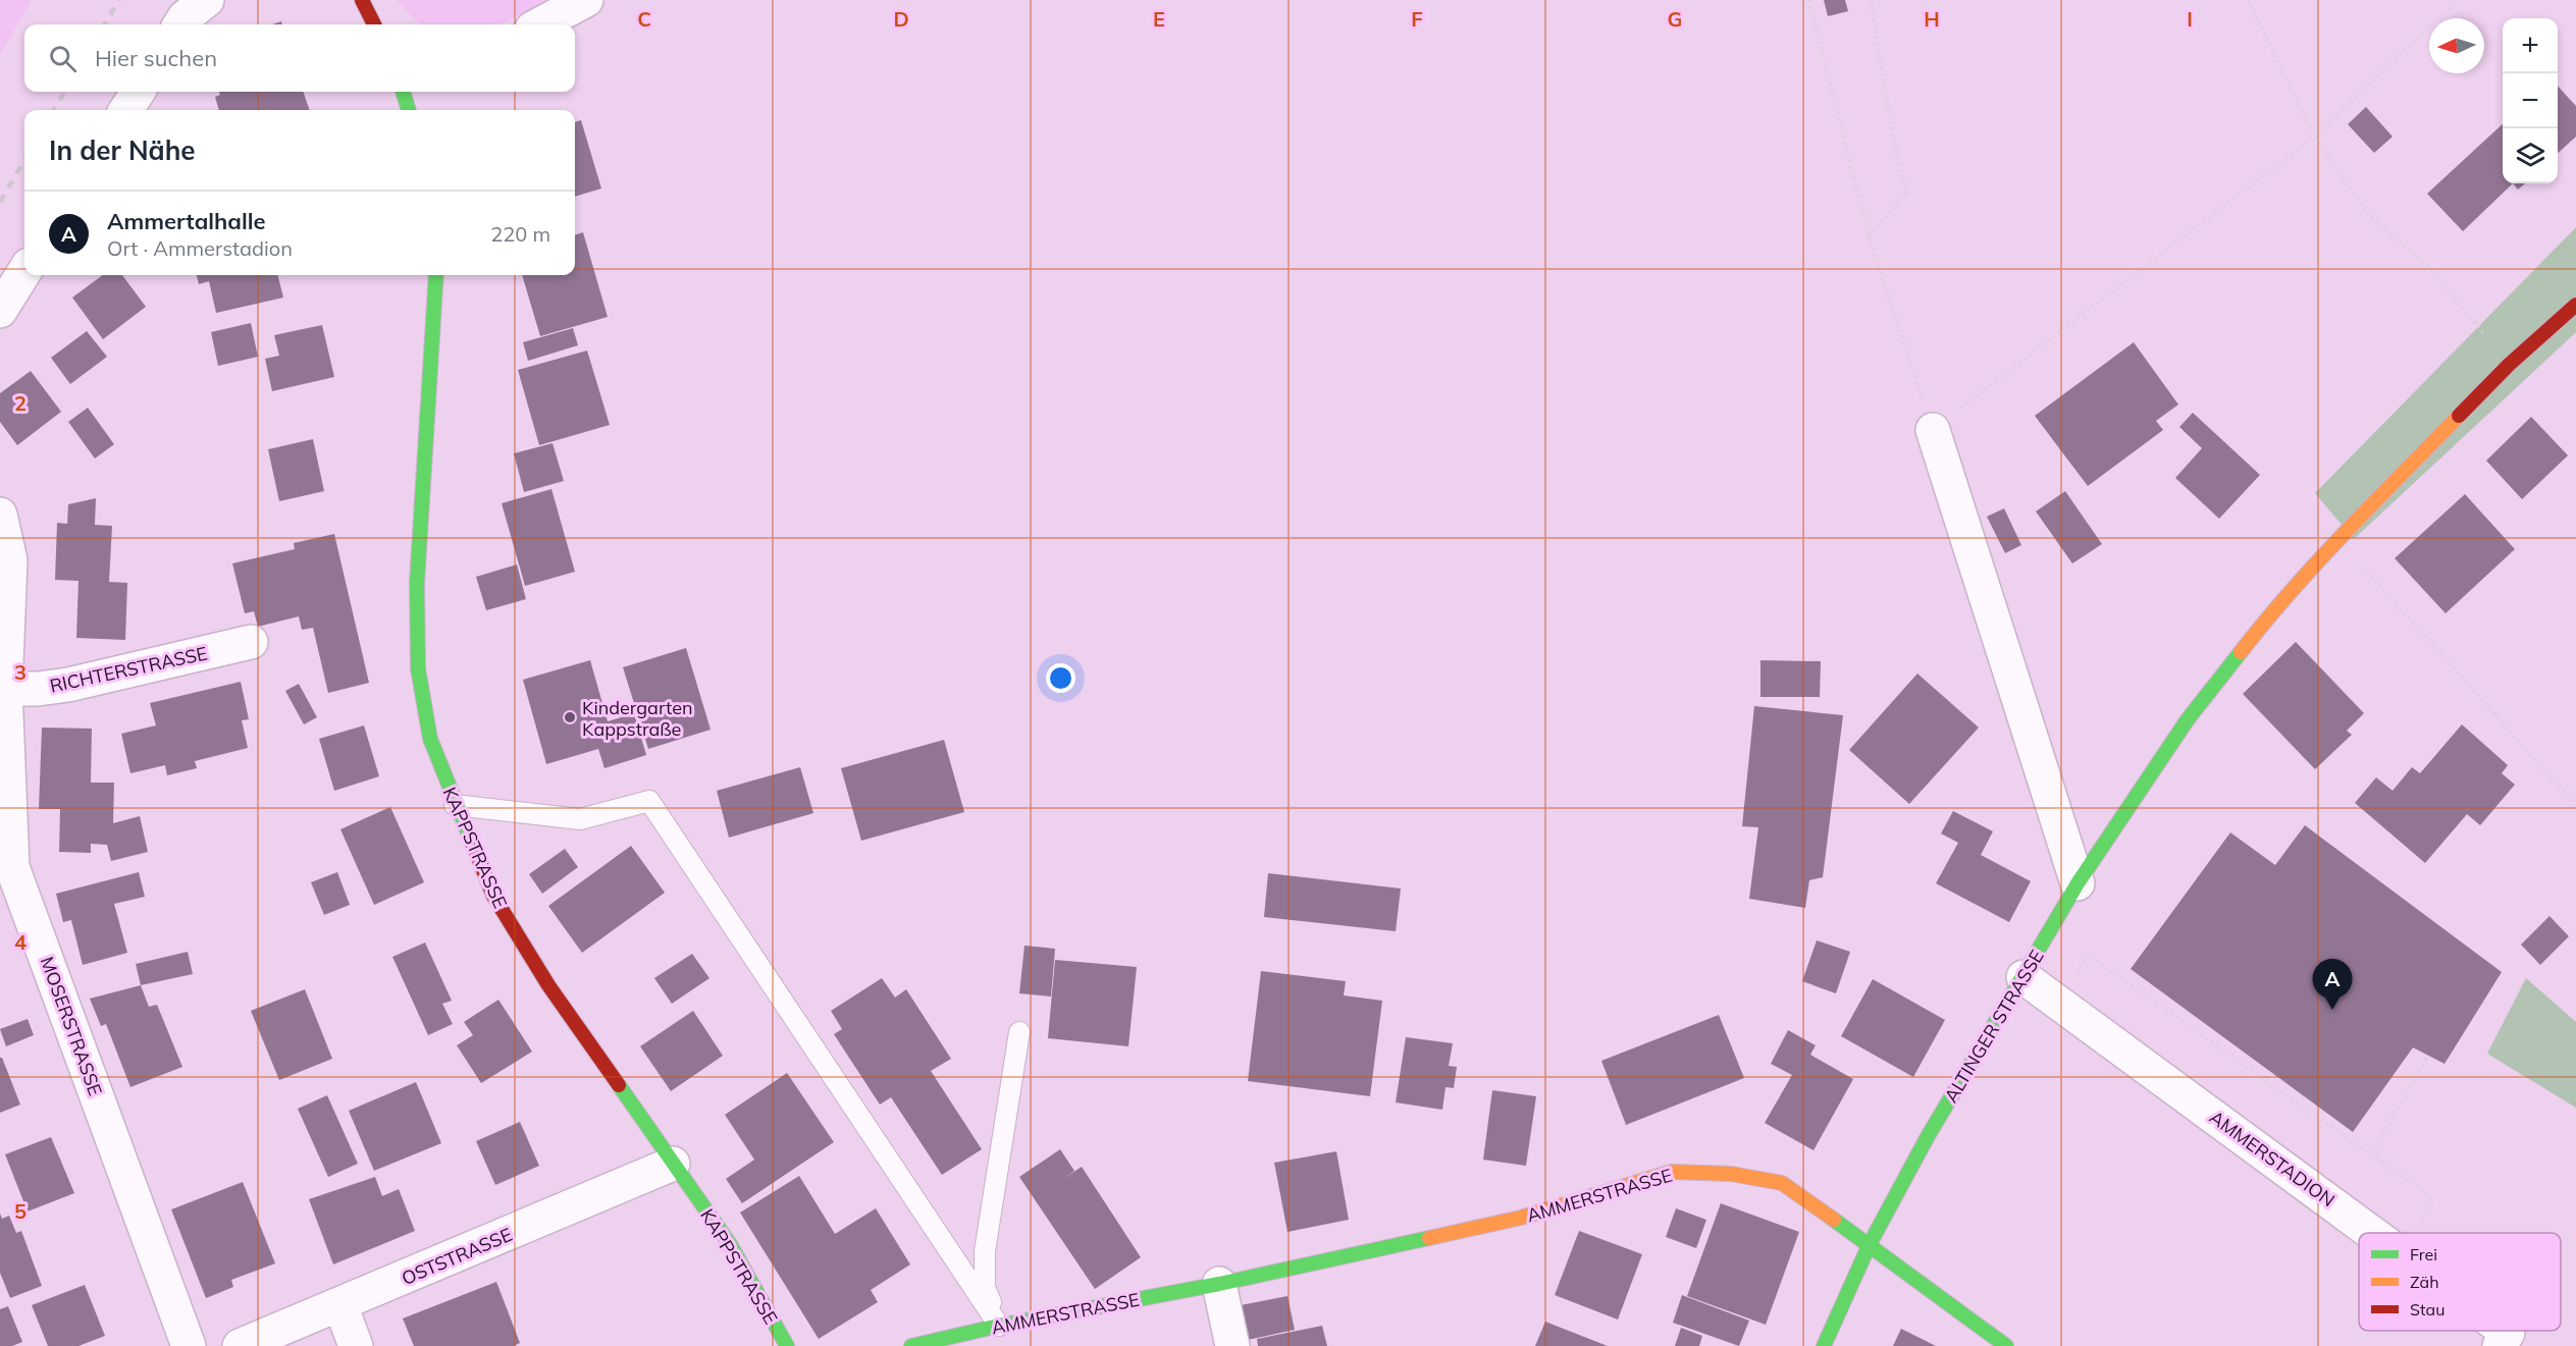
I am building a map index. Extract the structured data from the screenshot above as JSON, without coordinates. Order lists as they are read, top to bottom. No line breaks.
{"streets":{"street":["RICHTERSTRASSE","KAPPSTRASSE","MOSERSTRASSE","ALTINGER STRASSE","AMMERSTADION","AMMERSTRASSE","OSTSTRASSE"]},"crossings":[["RICHTERSTRASSE","MOSERSTRASSE"],["KAPPSTRASSE","OSTSTRASSE"],["ALTINGER STRASSE","AMMERSTADION"],["ALTINGER STRASSE","AMMERSTRASSE"]],"places":["Kindergarten Kappstraße"],"legend":["Frei","Zäh","Stau"],"north":"left","page":{"map_buttons":["+","−"],"search":"Hier suchen","heading":"In der Nähe","list":[{"mark":"A","name":"Ammertalhalle","note":"Ort · Ammerstadion","value":"220 m"}],"pins":"A"},"grid":{"columns":["C","D","E","F","G","H","I"],"rows":["2","3","4","5"]}}
